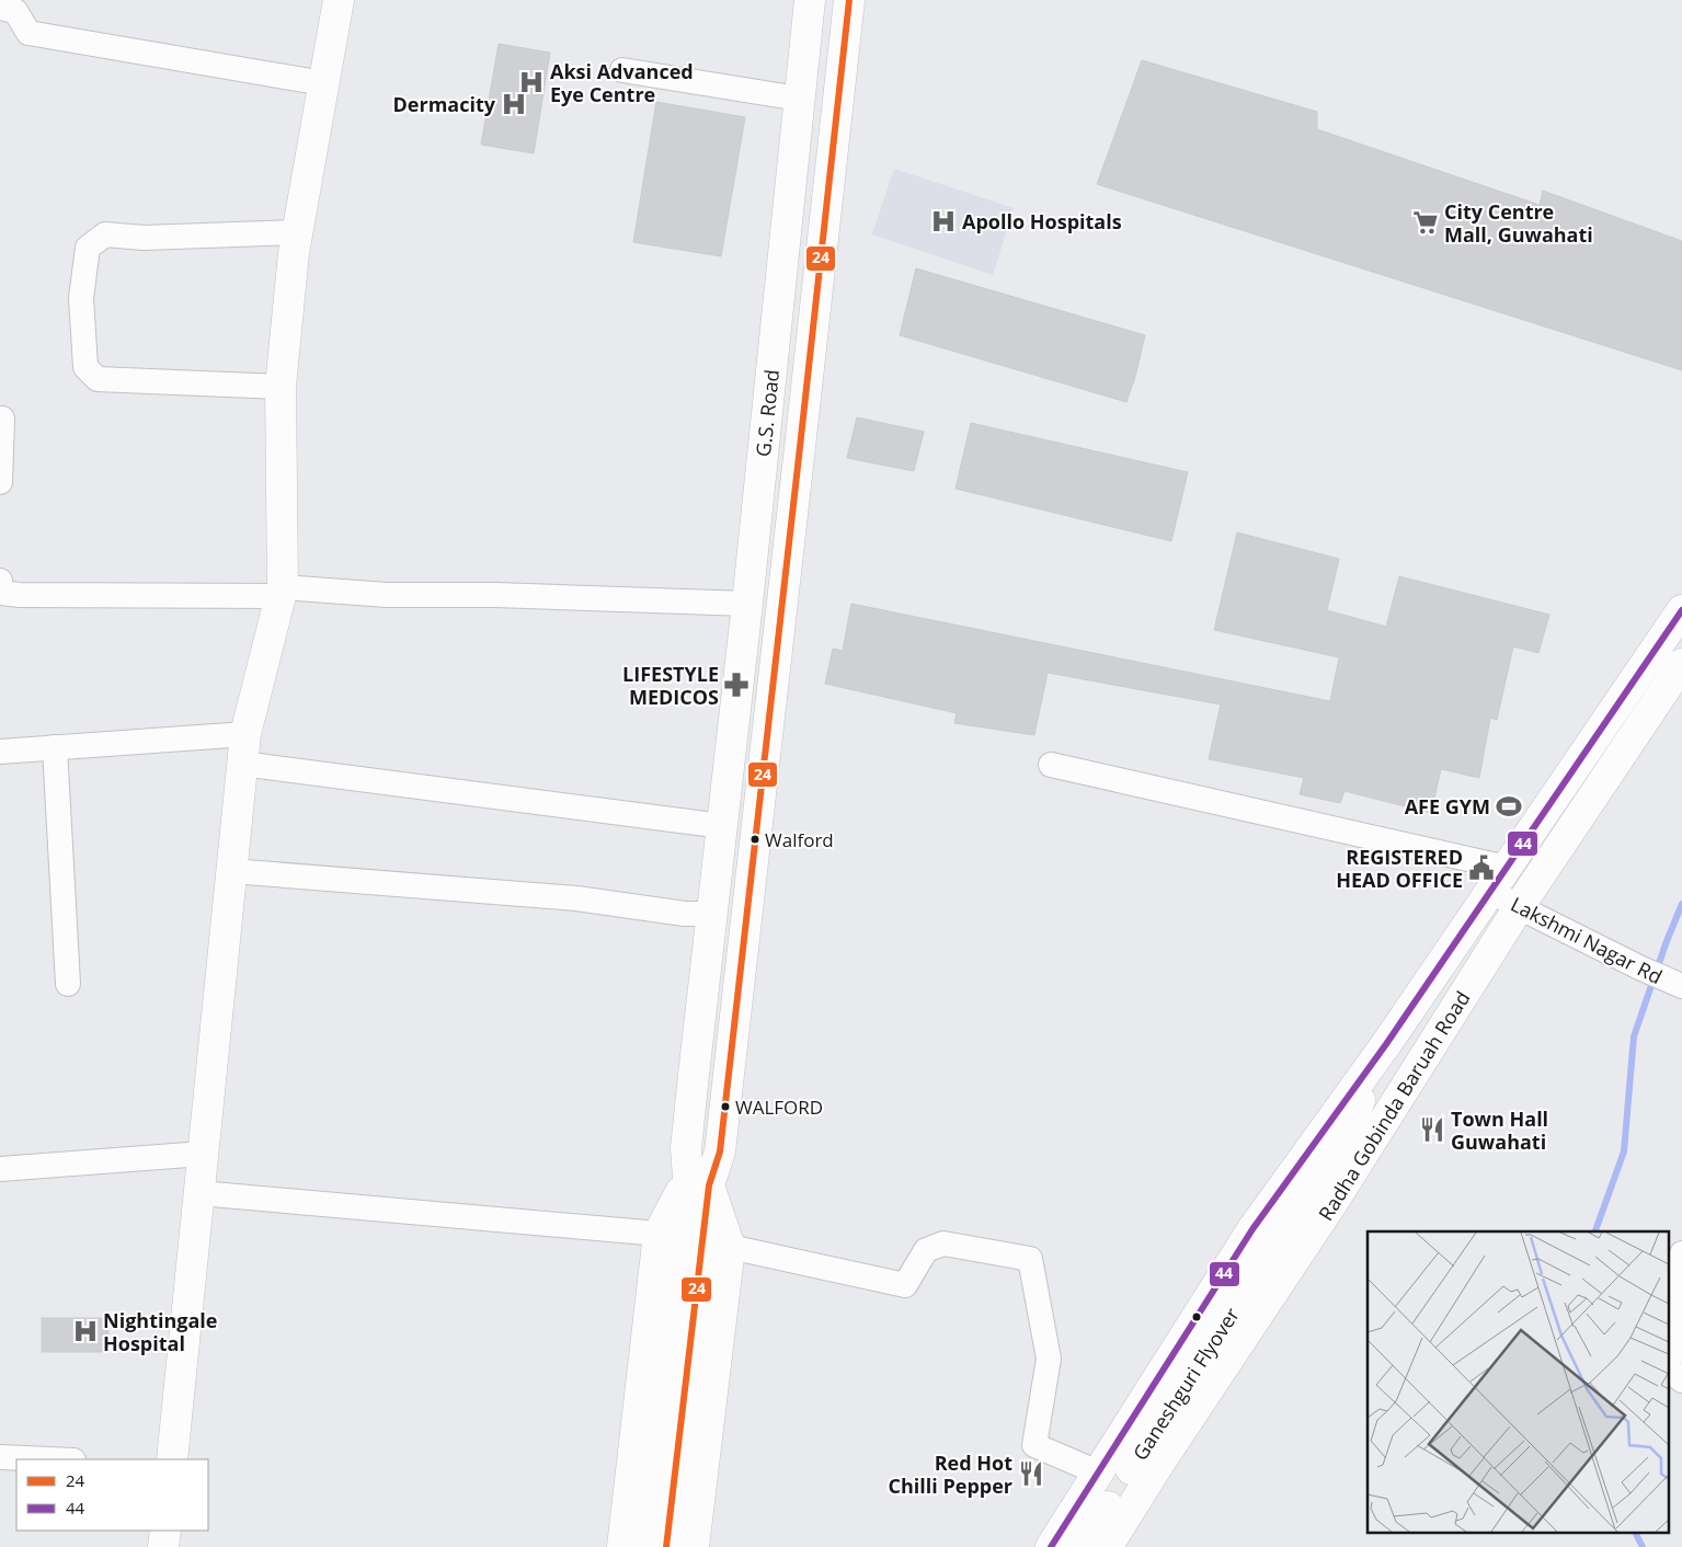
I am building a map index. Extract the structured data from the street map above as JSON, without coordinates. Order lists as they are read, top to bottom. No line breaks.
{"streets":{"main road":["G.S. Road","Radha Gobinda Baruah Road","Ganeshguri Flyover"],"street":["Lakshmi Nagar Rd"]},"crossings":[["Lakshmi Nagar Rd","Radha Gobinda Baruah Road"],["Radha Gobinda Baruah Road","Ganeshguri Flyover"]],"places":{"hospital":["Aksi Advanced Eye Centre","Dermacity","Apollo Hospitals","Nightingale Hospital"],"supermarket":["City Centre Mall, Guwahati"],"pharmacy":["LIFESTYLE MEDICOS"],"sports":["AFE GYM"],"other":["Walford","WALFORD"],"public building":["REGISTERED HEAD OFFICE"],"restaurant":["Town Hall Guwahati","Red Hot Chilli Pepper"]},"lines":["transit line 24","transit line 44"],"legend":["24","44"]}
